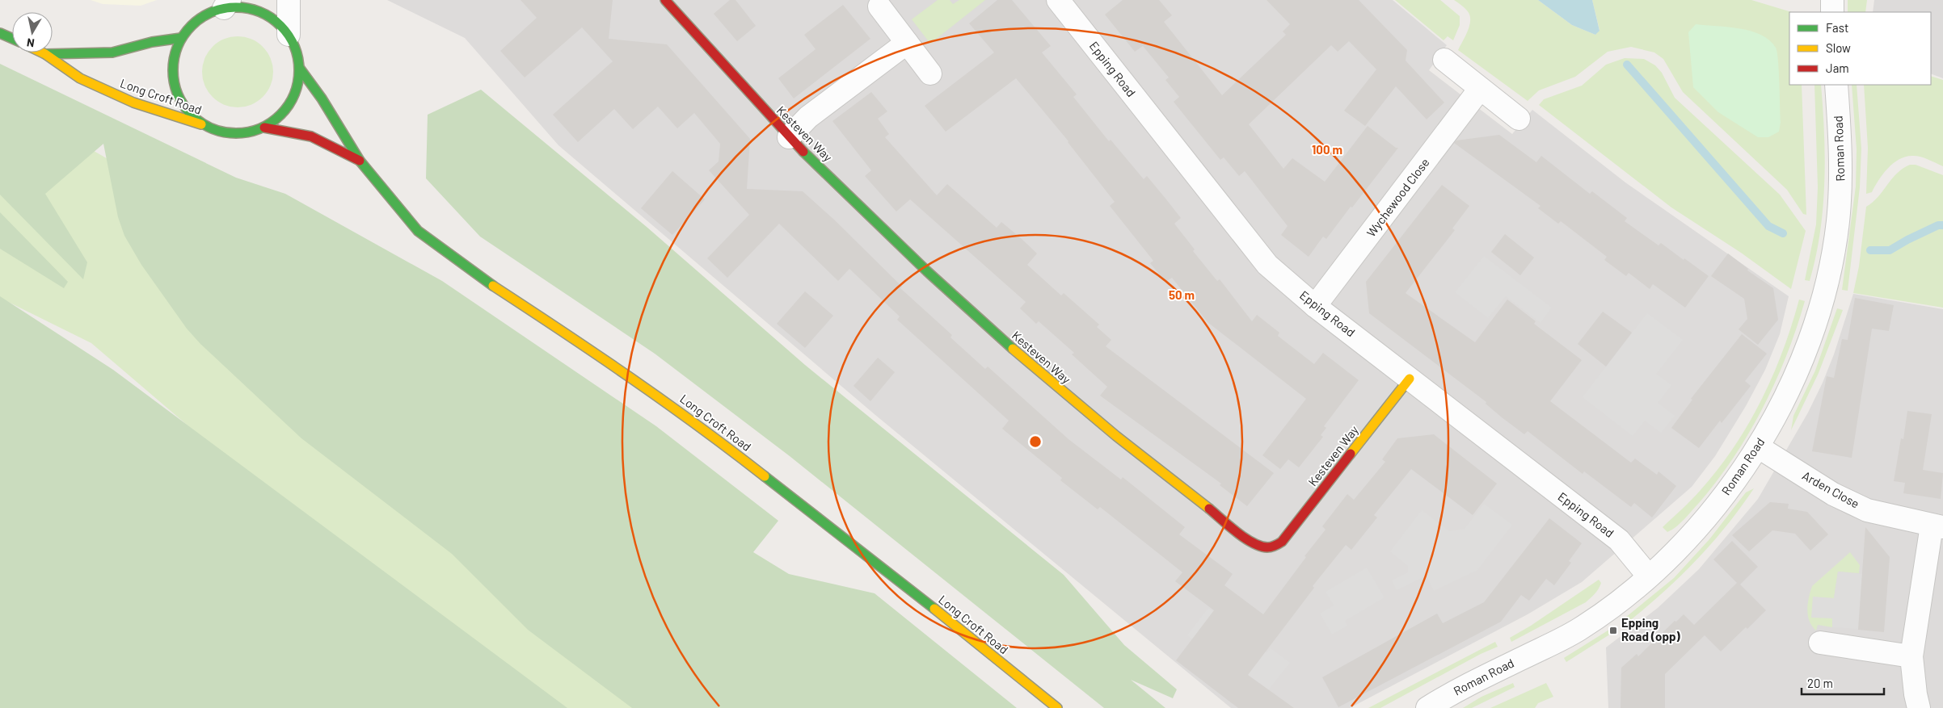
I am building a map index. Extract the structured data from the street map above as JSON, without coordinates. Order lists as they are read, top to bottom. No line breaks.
{"streets":{"street":["Epping Road","Long Croft Road","Kesteven Way","Roman Road","Wychewood Close","Arden Close"]},"crossings":[["Epping Road","Kesteven Way"],["Epping Road","Roman Road"],["Epping Road","Wychewood Close"],["Roman Road","Arden Close"]],"places":{"transit":["Epping Road (opp)"]},"legend":["Fast","Slow","Jam"],"scale_bar":"20 m","north":"bottom","rings":["100 m","50 m"]}
